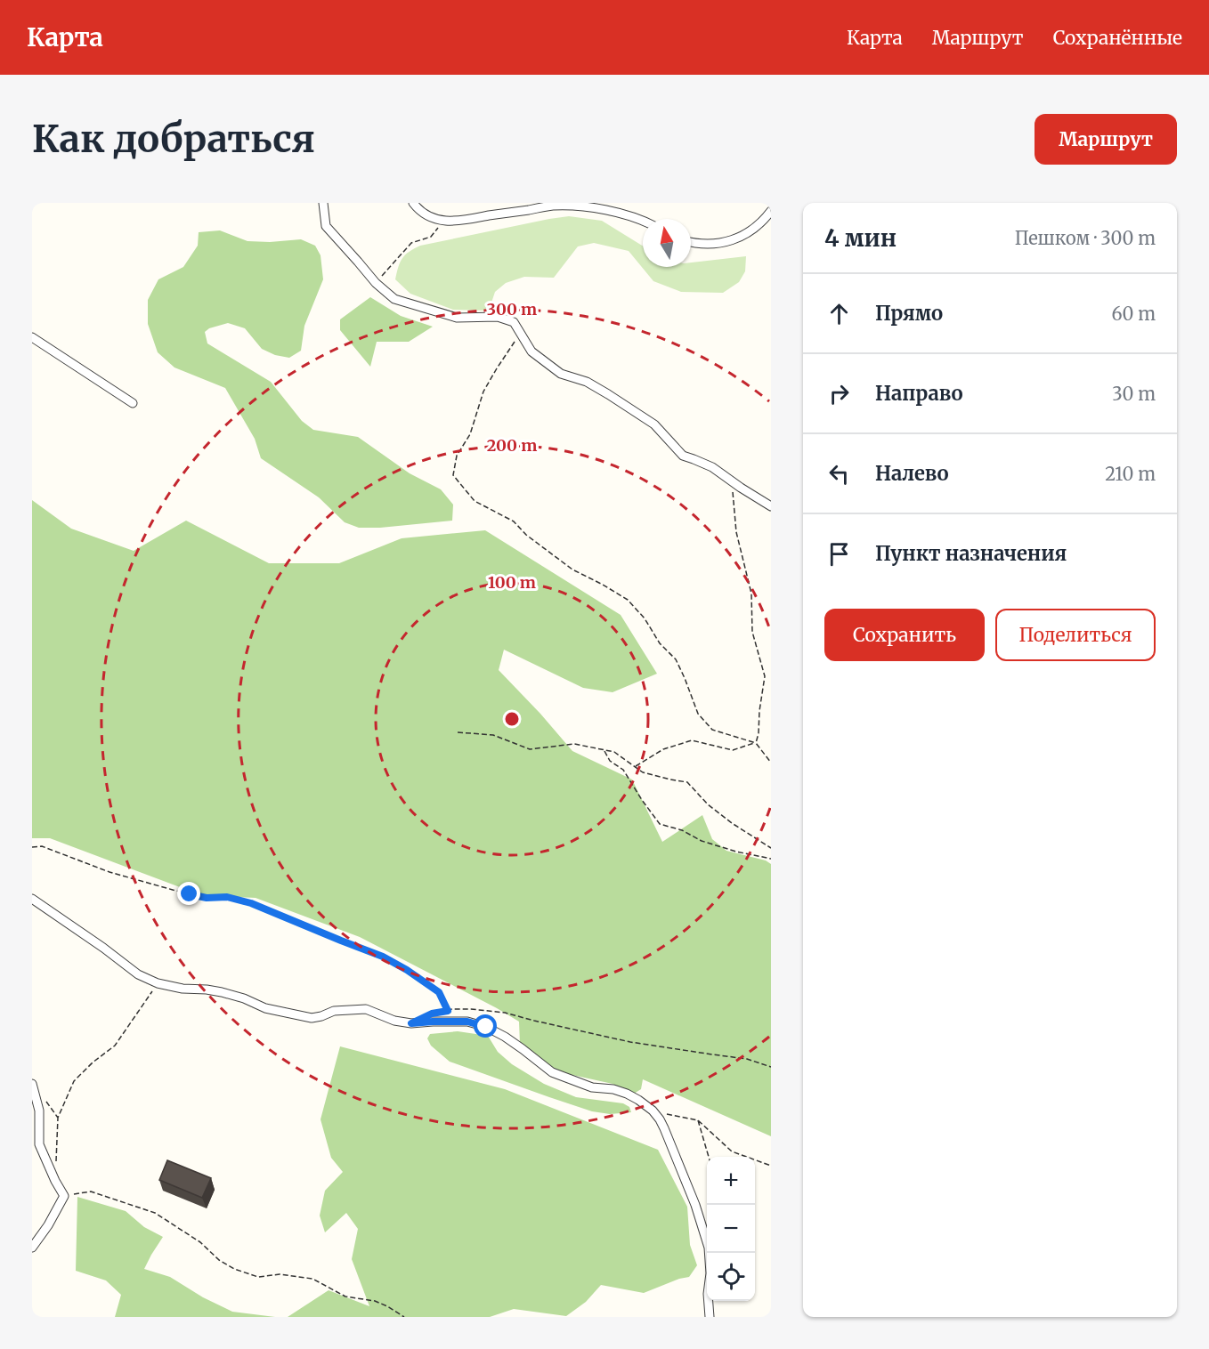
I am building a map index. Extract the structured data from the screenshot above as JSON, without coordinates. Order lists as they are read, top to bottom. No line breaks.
{"north":"top","page":{"header":"Карта","nav":["Карта","Маршрут","Сохранённые"],"buttons":["Маршрут",["Сохранить","Поделиться"]],"title":"Как добраться","heading":["4 мин","Пешком · 300 m"],"list":[["Прямо","60 m"],["Направо","30 m"],["Налево","210 m"],"Пункт назначения"],"map_buttons":["+","−"]},"rings":["300 m","200 m","100 m"]}
